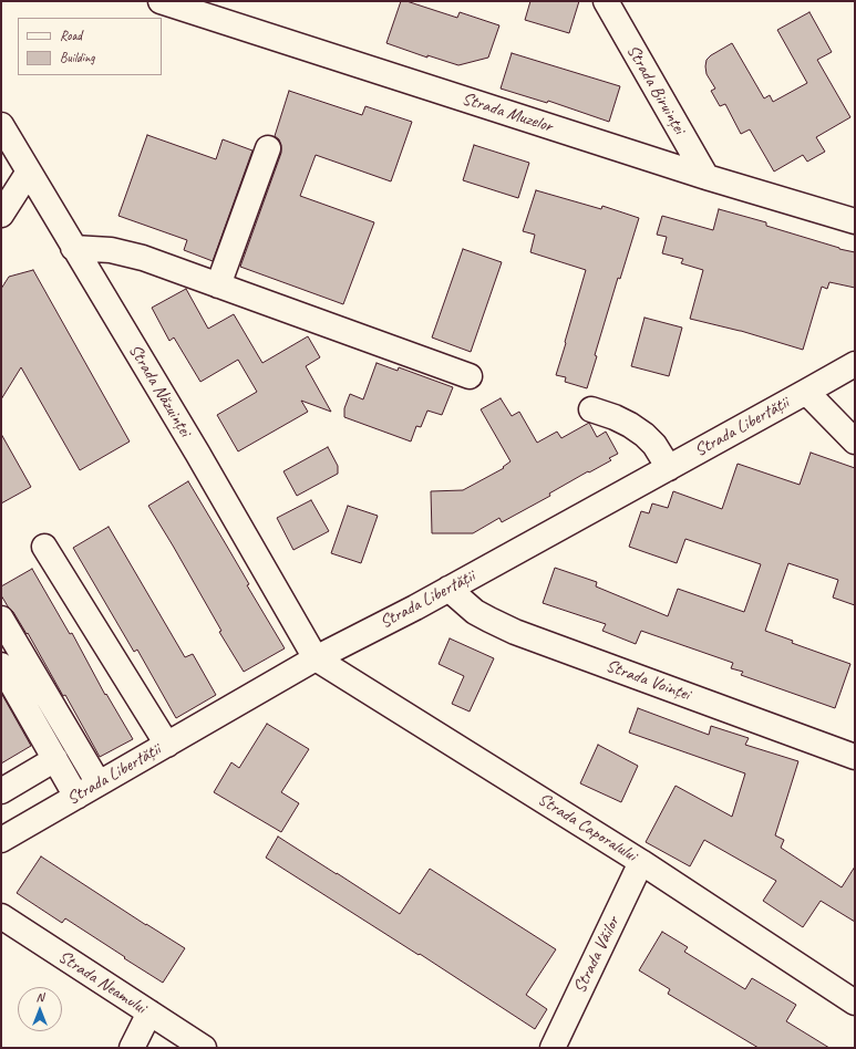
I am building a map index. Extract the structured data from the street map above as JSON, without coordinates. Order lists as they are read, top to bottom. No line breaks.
{"streets":{"street":["Strada Biruinței","Strada Muzelor","Strada Năzuinței","Strada Libertății","Strada Voinței","Strada Caporalului","Strada Văilor","Strada Neamului"]},"crossings":[["Strada Biruinței","Strada Muzelor"],["Strada Năzuinței","Strada Libertății"],["Strada Năzuinței","Strada Caporalului"],["Strada Libertății","Strada Voinței"],["Strada Libertății","Strada Caporalului"],["Strada Caporalului","Strada Văilor"]],"legend":["Road","Building"],"north":"top"}
